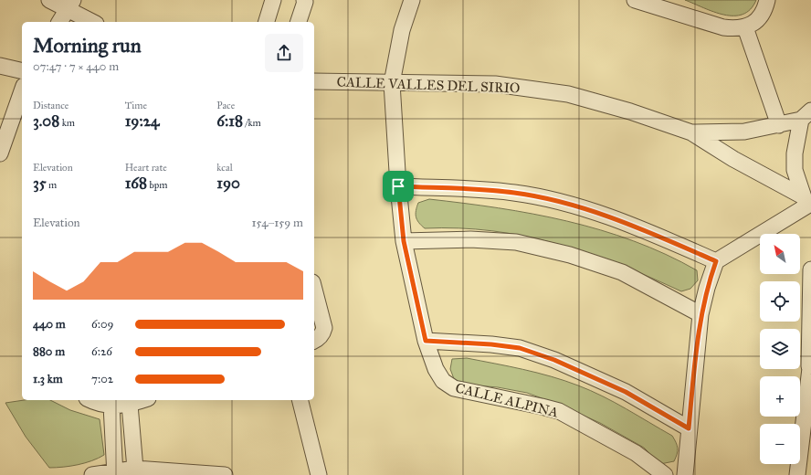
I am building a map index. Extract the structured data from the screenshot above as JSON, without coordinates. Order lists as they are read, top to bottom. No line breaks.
{"streets":{"street":["CALLE VALLES DEL SIRIO","CALLE ALPINA"]},"crossings":[["CALLE VALLES DEL SIRIO","CALLE ALPINA"]],"north":"top left","page":{"heading":["Morning run","07:47 · 7 × 440 m"],"stats":[["Distance","3.08 km"],["Time","19:24"],["Pace","6:18 /km"],["Elevation","35 m"],["Heart rate","168 bpm"],["kcal","190"]],"chart":["Elevation","154–159 m"],"map_buttons":["+","−"],"list":[{"name":"440 m","note":"6:09"},{"name":"880 m","note":"6:26"},{"name":"1.3 km","note":"7:02"}]}}
